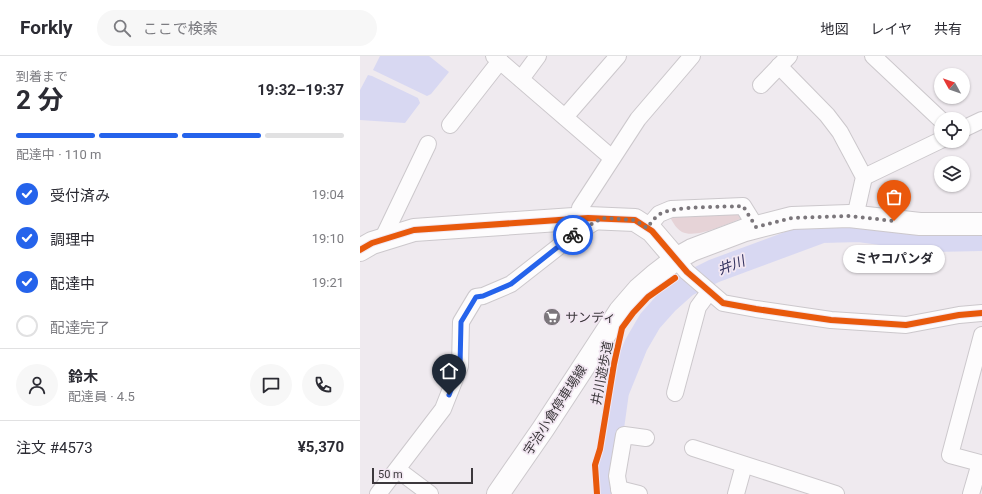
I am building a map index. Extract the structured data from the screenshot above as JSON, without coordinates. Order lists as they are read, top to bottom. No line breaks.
{"streets":{"main road":["宇治小倉停車場線"],"cycle path":["井川遊歩道"]},"water":["井川"],"places":{"other":["ミヤコパンダ"],"supermarket":["サンディ"]},"scale_bar":"50 m","north":"top left","page":{"header":"Forkly","search":"ここで検索","nav":["地図","レイヤ","共有"],"heading":["2 分","到着まで","19:32–19:37"],"panel":["鈴木","配達員 · 4.5","注文 #4573","¥5,370"],"bar":"配達中 · 110 m","list":[["受付済み","19:04"],["調理中","19:10"],["配達中","19:21"],"配達完了"],"bubble":"ミヤコパンダ","scale":"50 m"}}
